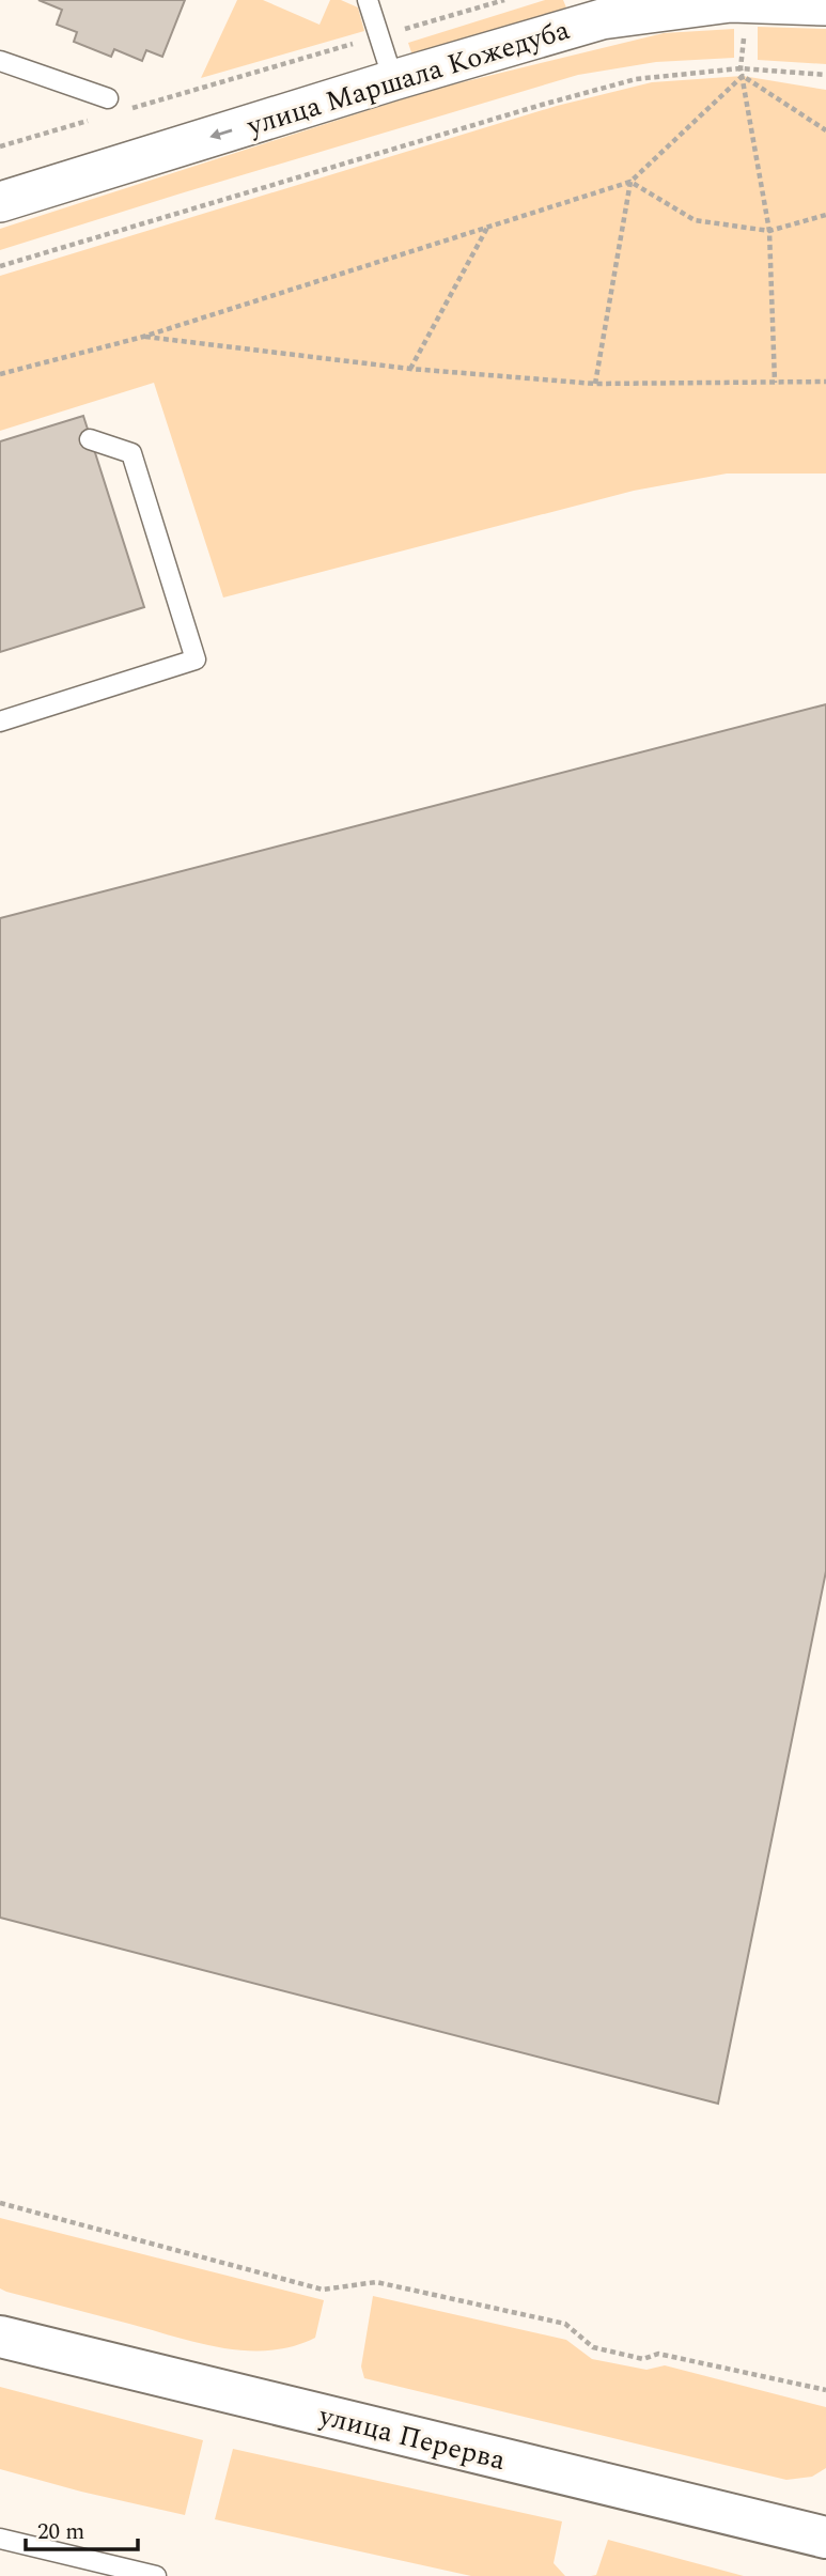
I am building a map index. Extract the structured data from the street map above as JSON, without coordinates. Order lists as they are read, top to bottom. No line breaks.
{"streets":{"street":["улица Маршала Кожедуба","улица Перерва"]},"one_way":["улица Маршала Кожедуба"],"scale_bar":"20 m"}
